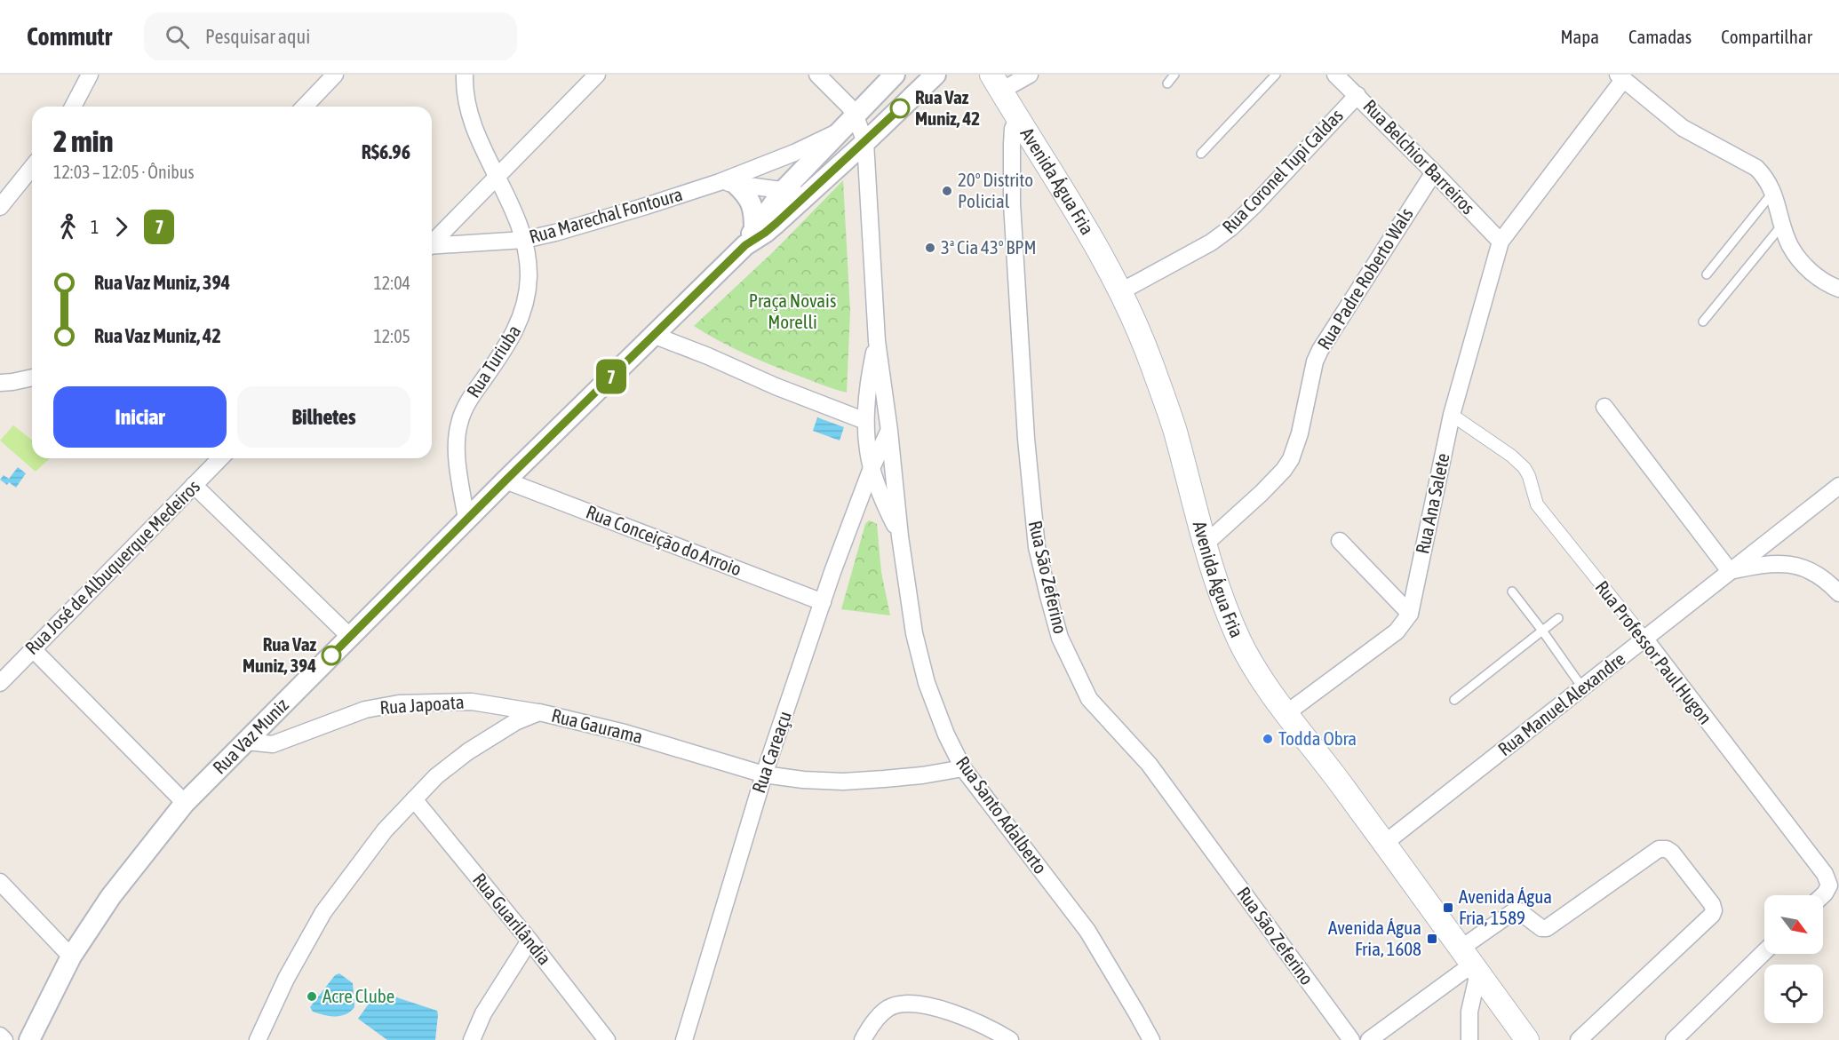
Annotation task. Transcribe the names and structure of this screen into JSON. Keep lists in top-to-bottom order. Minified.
{"streets":{"main road":["Avenida Água Fria"],"street":["Rua Belchior Barreiros","Rua Coronel Tupi Caldas","Rua Marechal Fontoura","Rua Padre Roberto Wals","Rua Turiuba","Rua Ana Salete","Rua Conceição do Arroio","Rua José de Albuquerque Medeiros","Rua São Zeferino","Rua Professor Paul Hugon","Rua Manuel Alexandre","Rua Japoata","Rua Gaurama","Rua Vaz Muniz","Rua Careaçu","Rua Santo Adalberto","Rua Guarilândia"]},"crossings":[["Rua Belchior Barreiros","Rua Coronel Tupi Caldas"],["Rua Belchior Barreiros","Rua Padre Roberto Wals"],["Rua Belchior Barreiros","Rua Ana Salete"],["Rua Coronel Tupi Caldas","Avenida Água Fria"],["Avenida Água Fria","Rua Padre Roberto Wals"],["Avenida Água Fria","Rua Ana Salete"],["Avenida Água Fria","Rua São Zeferino"],["Avenida Água Fria","Rua Manuel Alexandre"],["Rua Marechal Fontoura","Rua Turiuba"],["Rua Marechal Fontoura","Rua Vaz Muniz"],["Rua Turiuba","Rua Vaz Muniz"],["Rua Ana Salete","Rua Professor Paul Hugon"],["Rua Conceição do Arroio","Rua Vaz Muniz"],["Rua Conceição do Arroio","Rua Careaçu"],["Rua Professor Paul Hugon","Rua Manuel Alexandre"],["Rua Japoata","Rua Gaurama"],["Rua Japoata","Rua Vaz Muniz"],["Rua Gaurama","Rua Careaçu"],["Rua Gaurama","Rua Santo Adalberto"],["Rua Gaurama","Rua Guarilândia"],["Rua Careaçu","Rua Santo Adalberto"]],"parks":["Praça Novais Morelli"],"places":{"other":["Rua Vaz Muniz, 42","20º Distrito Policial","3ª Cia 43º BPM","Rua Vaz Muniz, 394","Todda Obra","Acre Clube"],"transit":["Avenida Água Fria, 1589","Avenida Água Fria, 1608"]},"lines":["bus line 7"],"north":"bottom right","page":{"header":"Commutr","search":"Pesquisar aqui","nav":["Mapa","Camadas","Compartilhar"],"on_map":"7","heading":["2 min","12:03 – 12:05 · Ônibus","R$6.96"],"legs":["1","7"],"list":[{"name":"Rua Vaz Muniz, 394","value":"12:04"},{"name":"Rua Vaz Muniz, 42","value":"12:05"}],"buttons":["Iniciar","Bilhetes"]}}
